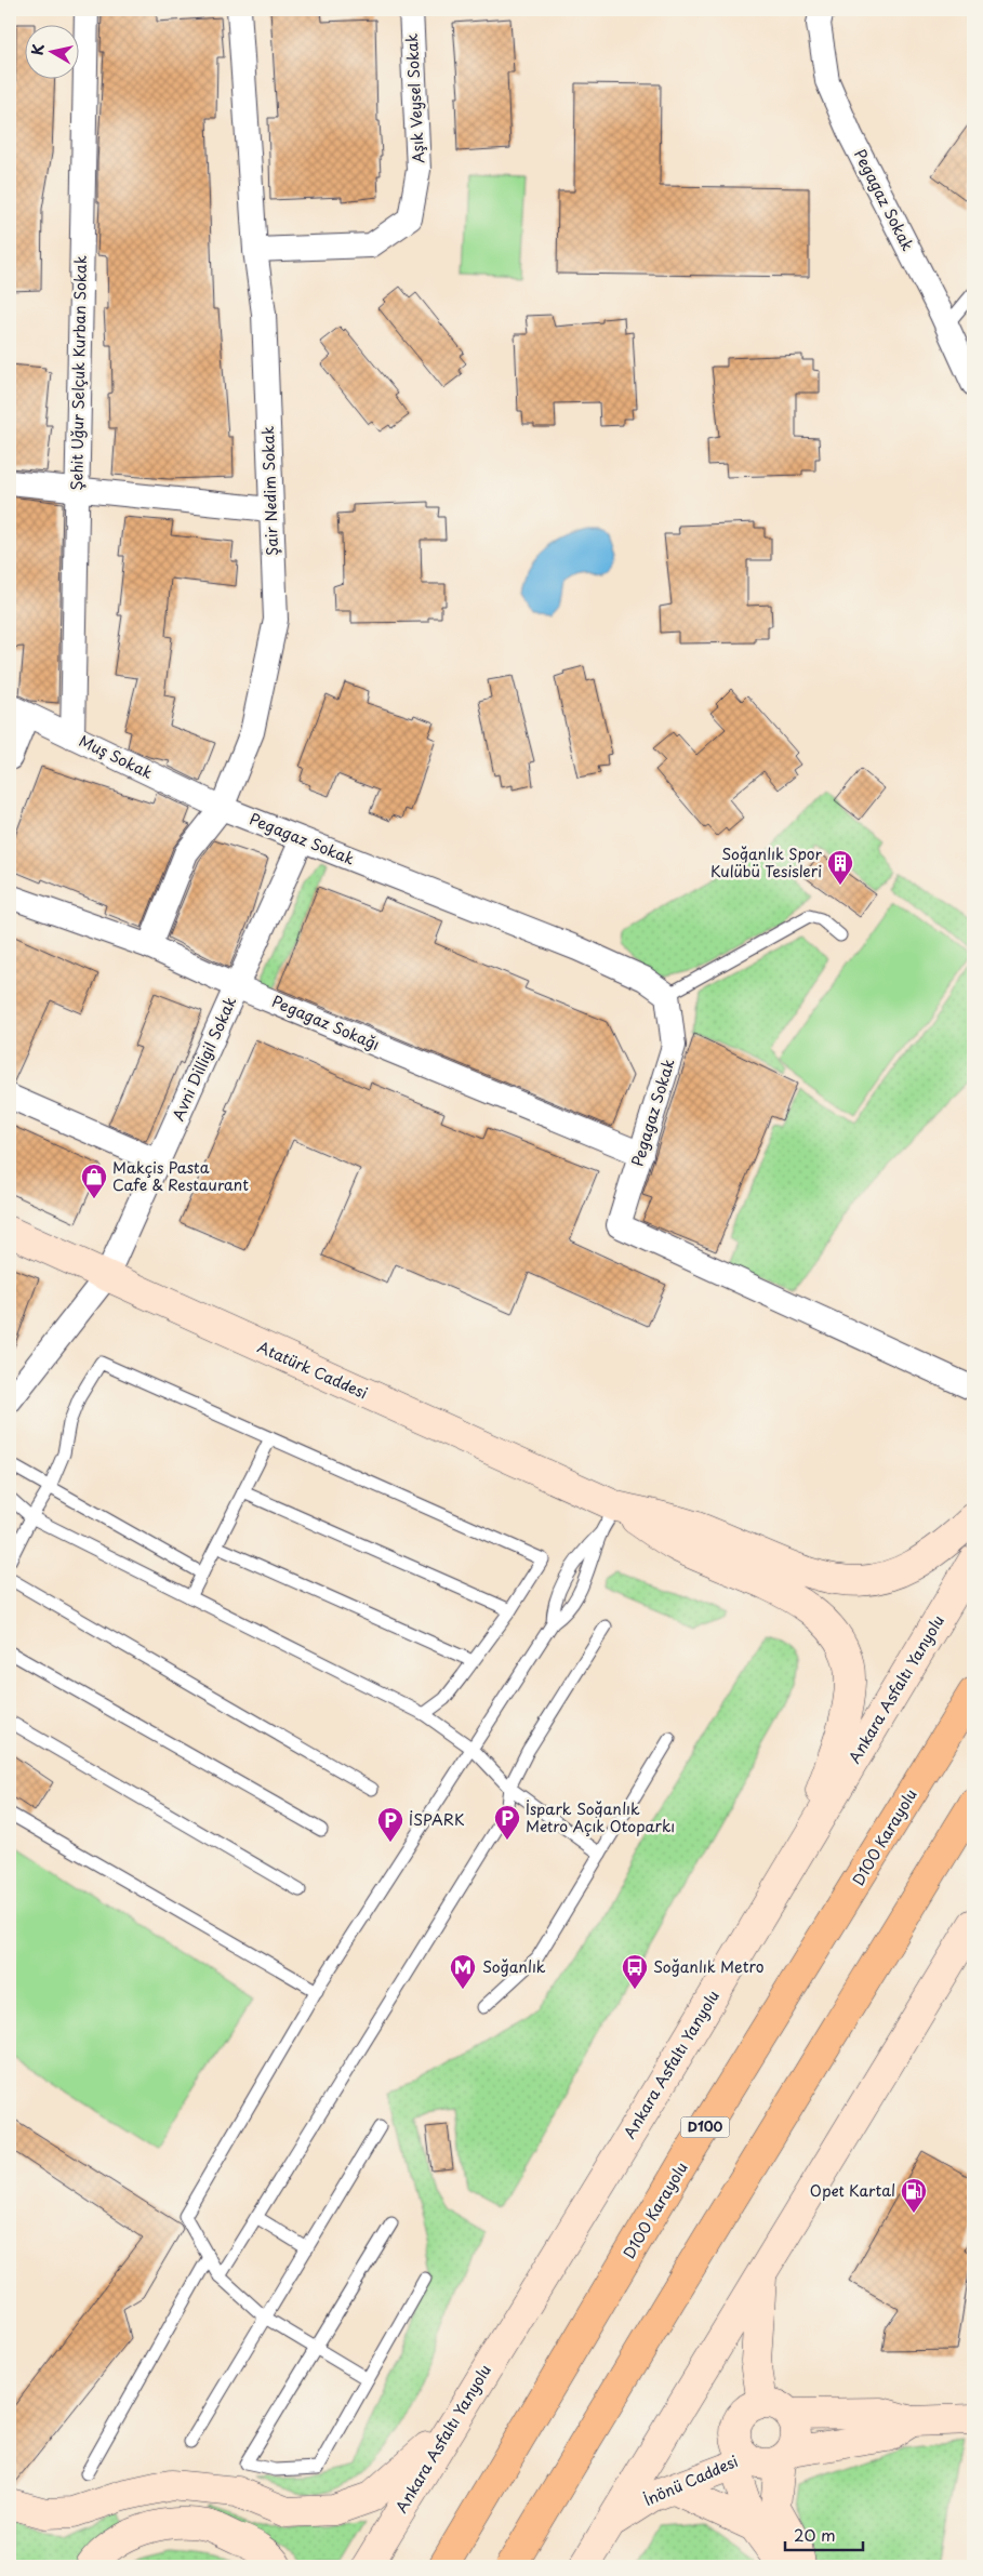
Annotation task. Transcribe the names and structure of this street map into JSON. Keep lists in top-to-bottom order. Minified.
{"streets":{"highway":["D100 Karayolu","D100"],"main road":["Atatürk Caddesi","Ankara Asfaltı Yanyolu","İnönü Caddesi"],"street":["Aşık Veysel Sokak","Pegagaz Sokak","Şehit Uğur Selçuk Kurban Sokak","Şair Nedim Sokak","Muş Sokak","Pegagaz Sokağı","Avni Dilligil Sokak"]},"crossings":[["Aşık Veysel Sokak","Şair Nedim Sokak"],["Pegagaz Sokak","Şair Nedim Sokak"],["Pegagaz Sokak","Muş Sokak"],["Pegagaz Sokak","Pegagaz Sokağı"],["Pegagaz Sokak","Avni Dilligil Sokak"],["Şehit Uğur Selçuk Kurban Sokak","Muş Sokak"],["Şair Nedim Sokak","Muş Sokak"],["Şair Nedim Sokak","Pegagaz Sokağı"],["Pegagaz Sokağı","Avni Dilligil Sokak"],["Avni Dilligil Sokak","Atatürk Caddesi"]],"places":{"building":["Soğanlık Spor Kulübü Tesisleri"],"shop":["Makçis Pasta Cafe & Restaurant"],"parking":["İspark Soğanlık Metro Açık Otoparkı","İSPARK"],"metro station":["Soğanlık"],"bus stop":["Soğanlık Metro"],"fuel station":["Opet Kartal"]},"scale_bar":"20 m","north":"left"}
